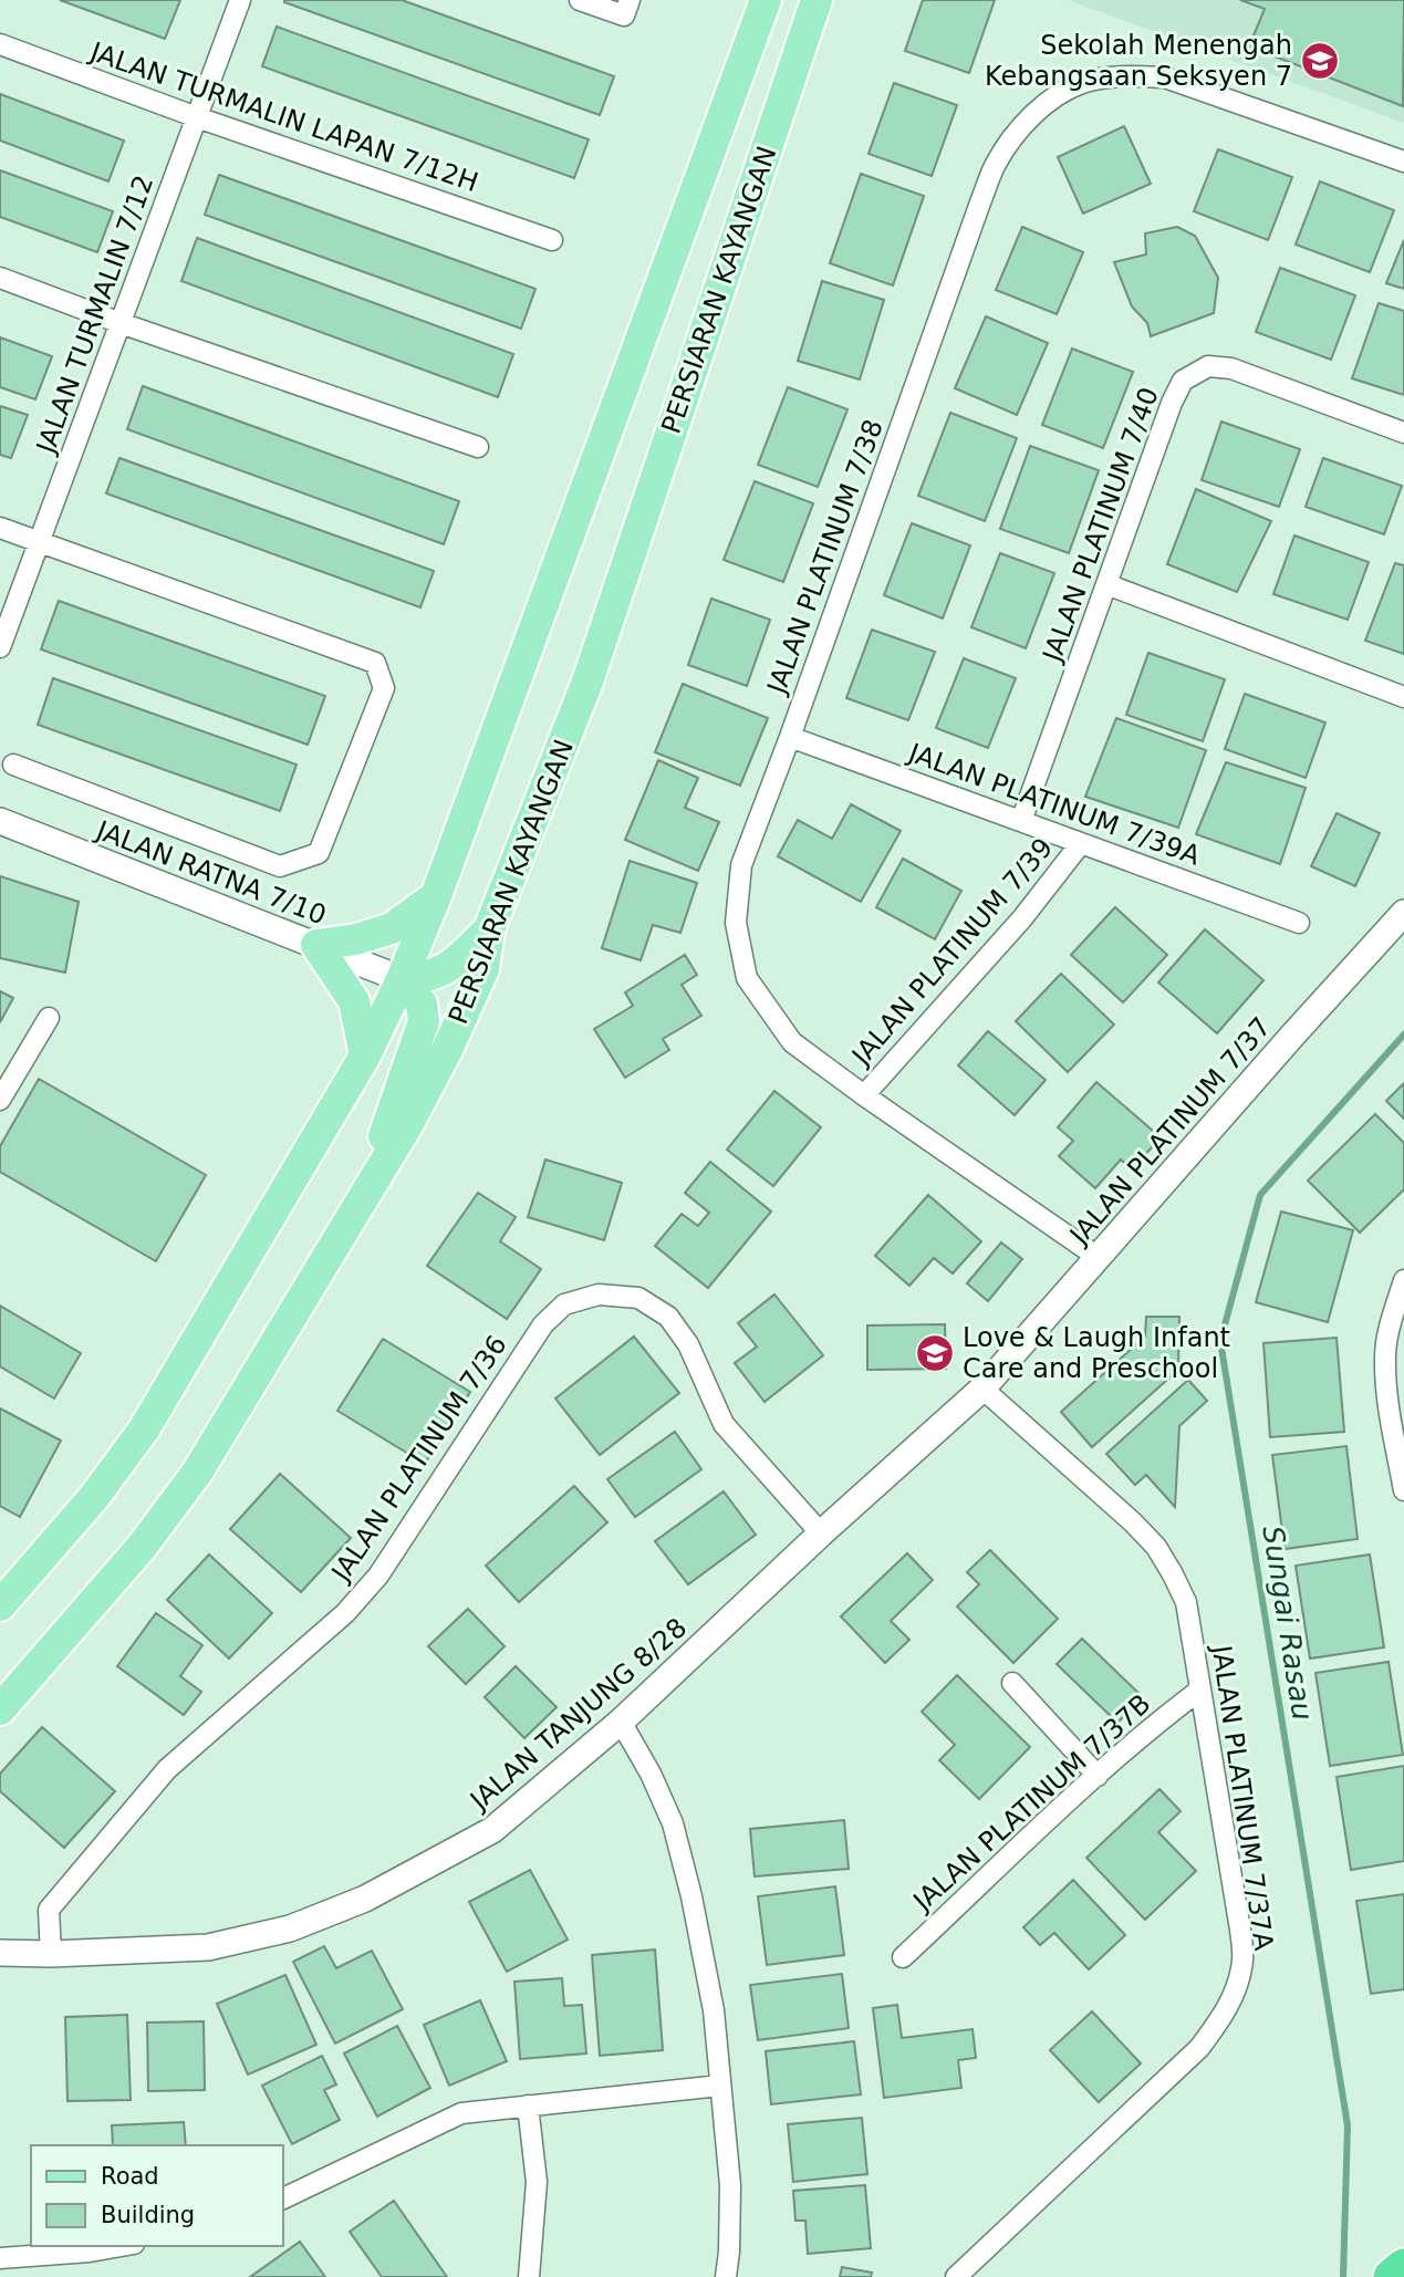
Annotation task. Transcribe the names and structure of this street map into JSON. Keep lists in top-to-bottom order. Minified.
{"streets":{"main road":["PERSIARAN KAYANGAN"],"street":["JALAN TURMALIN LAPAN 7/12H","JALAN TURMALIN 7/12","JALAN PLATINUM 7/40","JALAN PLATINUM 7/38","JALAN PLATINUM 7/39A","JALAN RATNA 7/10","JALAN PLATINUM 7/39","JALAN PLATINUM 7/37","JALAN PLATINUM 7/36","JALAN TANJUNG 8/28","JALAN PLATINUM 7/37A","JALAN PLATINUM 7/37B"]},"crossings":[["JALAN TURMALIN LAPAN 7/12H","JALAN TURMALIN 7/12"],["PERSIARAN KAYANGAN","JALAN RATNA 7/10"],["JALAN PLATINUM 7/40","JALAN PLATINUM 7/39A"],["JALAN PLATINUM 7/38","JALAN PLATINUM 7/39A"],["JALAN PLATINUM 7/38","JALAN PLATINUM 7/39"],["JALAN PLATINUM 7/38","JALAN PLATINUM 7/37"],["JALAN PLATINUM 7/39A","JALAN PLATINUM 7/39"],["JALAN PLATINUM 7/37","JALAN TANJUNG 8/28"],["JALAN PLATINUM 7/37","JALAN PLATINUM 7/37A"],["JALAN PLATINUM 7/36","JALAN TANJUNG 8/28"],["JALAN TANJUNG 8/28","JALAN PLATINUM 7/37A"],["JALAN PLATINUM 7/37A","JALAN PLATINUM 7/37B"]],"water":["Sungai Rasau"],"places":{"school or university":["Sekolah Menengah Kebangsaan Seksyen 7","Love & Laugh Infant Care and Preschool"]},"legend":["Road","Building"]}
